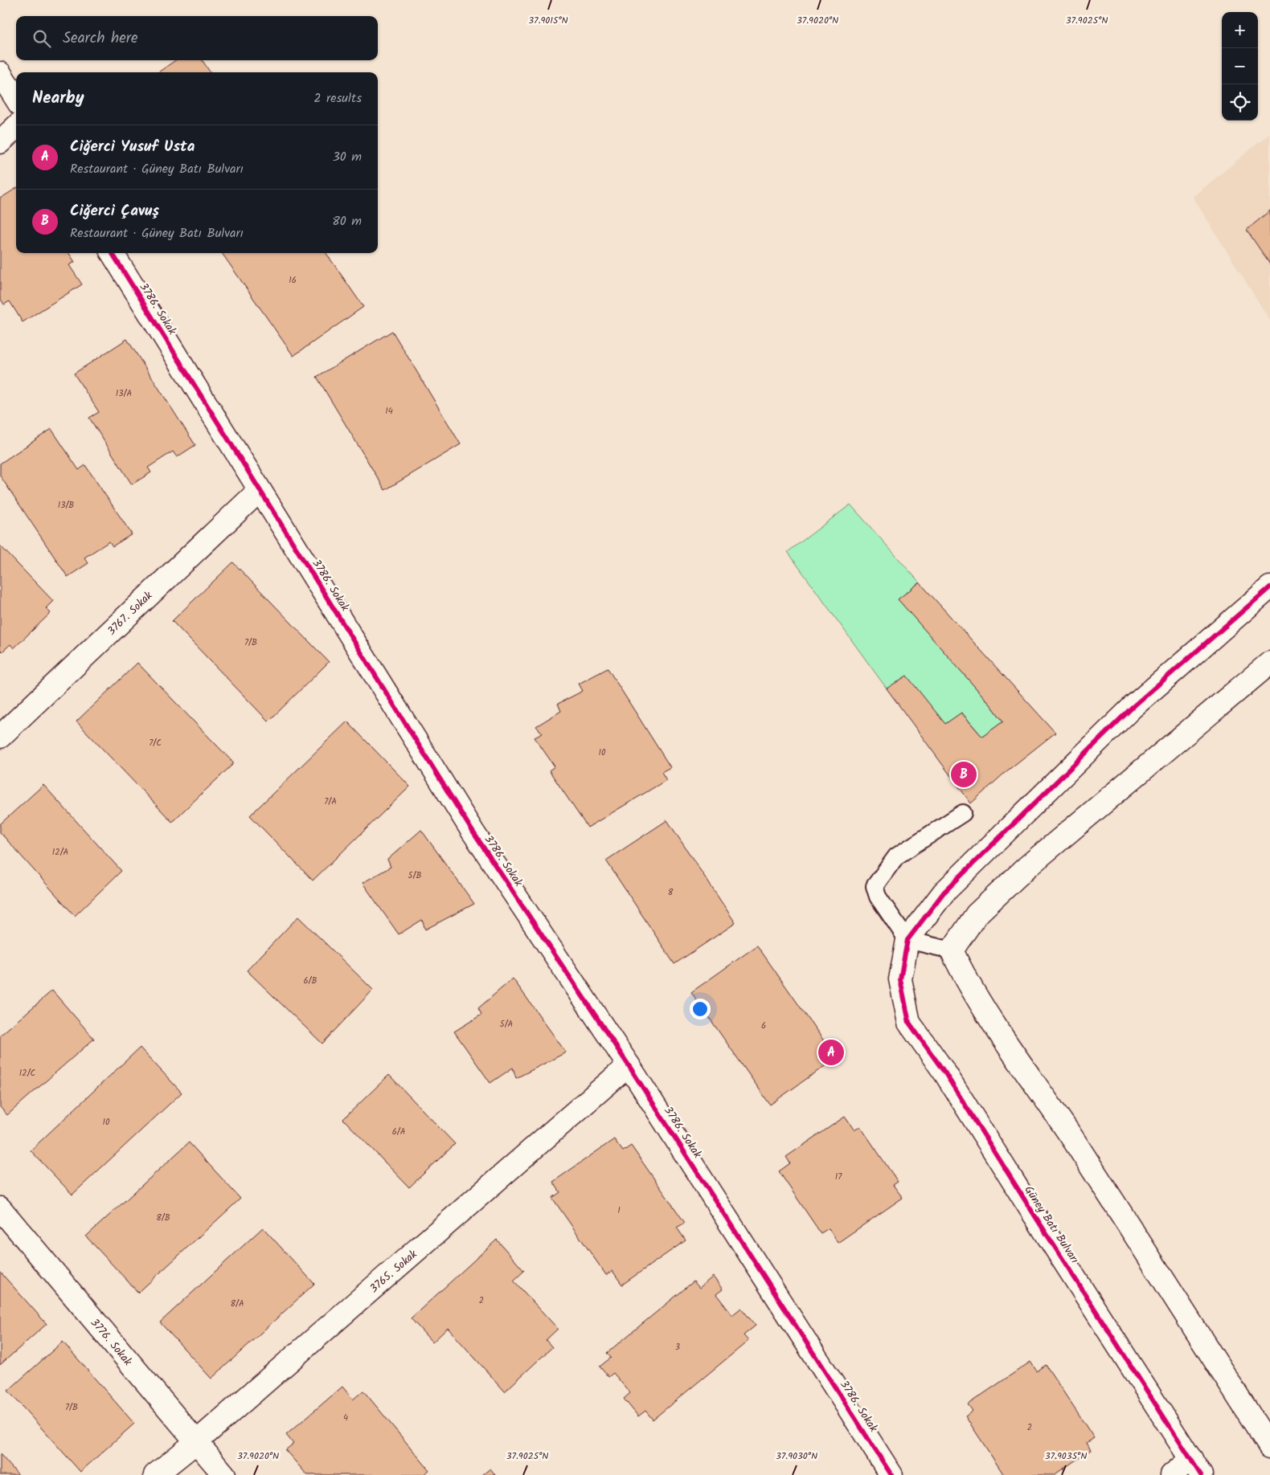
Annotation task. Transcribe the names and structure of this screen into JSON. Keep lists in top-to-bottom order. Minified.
{"streets":{"street":["3786. Sokak","3767. Sokak","Güney Batı Bulvarı","3765. Sokak","3776. Sokak"]},"crossings":[["3786. Sokak","3767. Sokak"],["3786. Sokak","3765. Sokak"],["3765. Sokak","3776. Sokak"]],"house_numbers":["16","13/A","14","13/B","7/B","7/C","10","7/A","12/A","5/B","8","6/B","5/A","6","12/C","10","6/A","17","1","8/B","2","8/A","3","7/B","4","2"],"page":{"map_buttons":["+","−"],"search":"Search here","heading":["Nearby","2 results"],"list":[{"mark":"A","name":"Ciğerci Yusuf Usta","note":"Restaurant · Güney Batı Bulvarı","value":"30 m"},{"mark":"B","name":"Ciğerci Çavuş","note":"Restaurant · Güney Batı Bulvarı","value":"80 m"}],"pins":["B","A"]},"coordinates":["37.9015°N","37.9020°N","37.9025°N","37.9030°N","37.9035°N"]}
